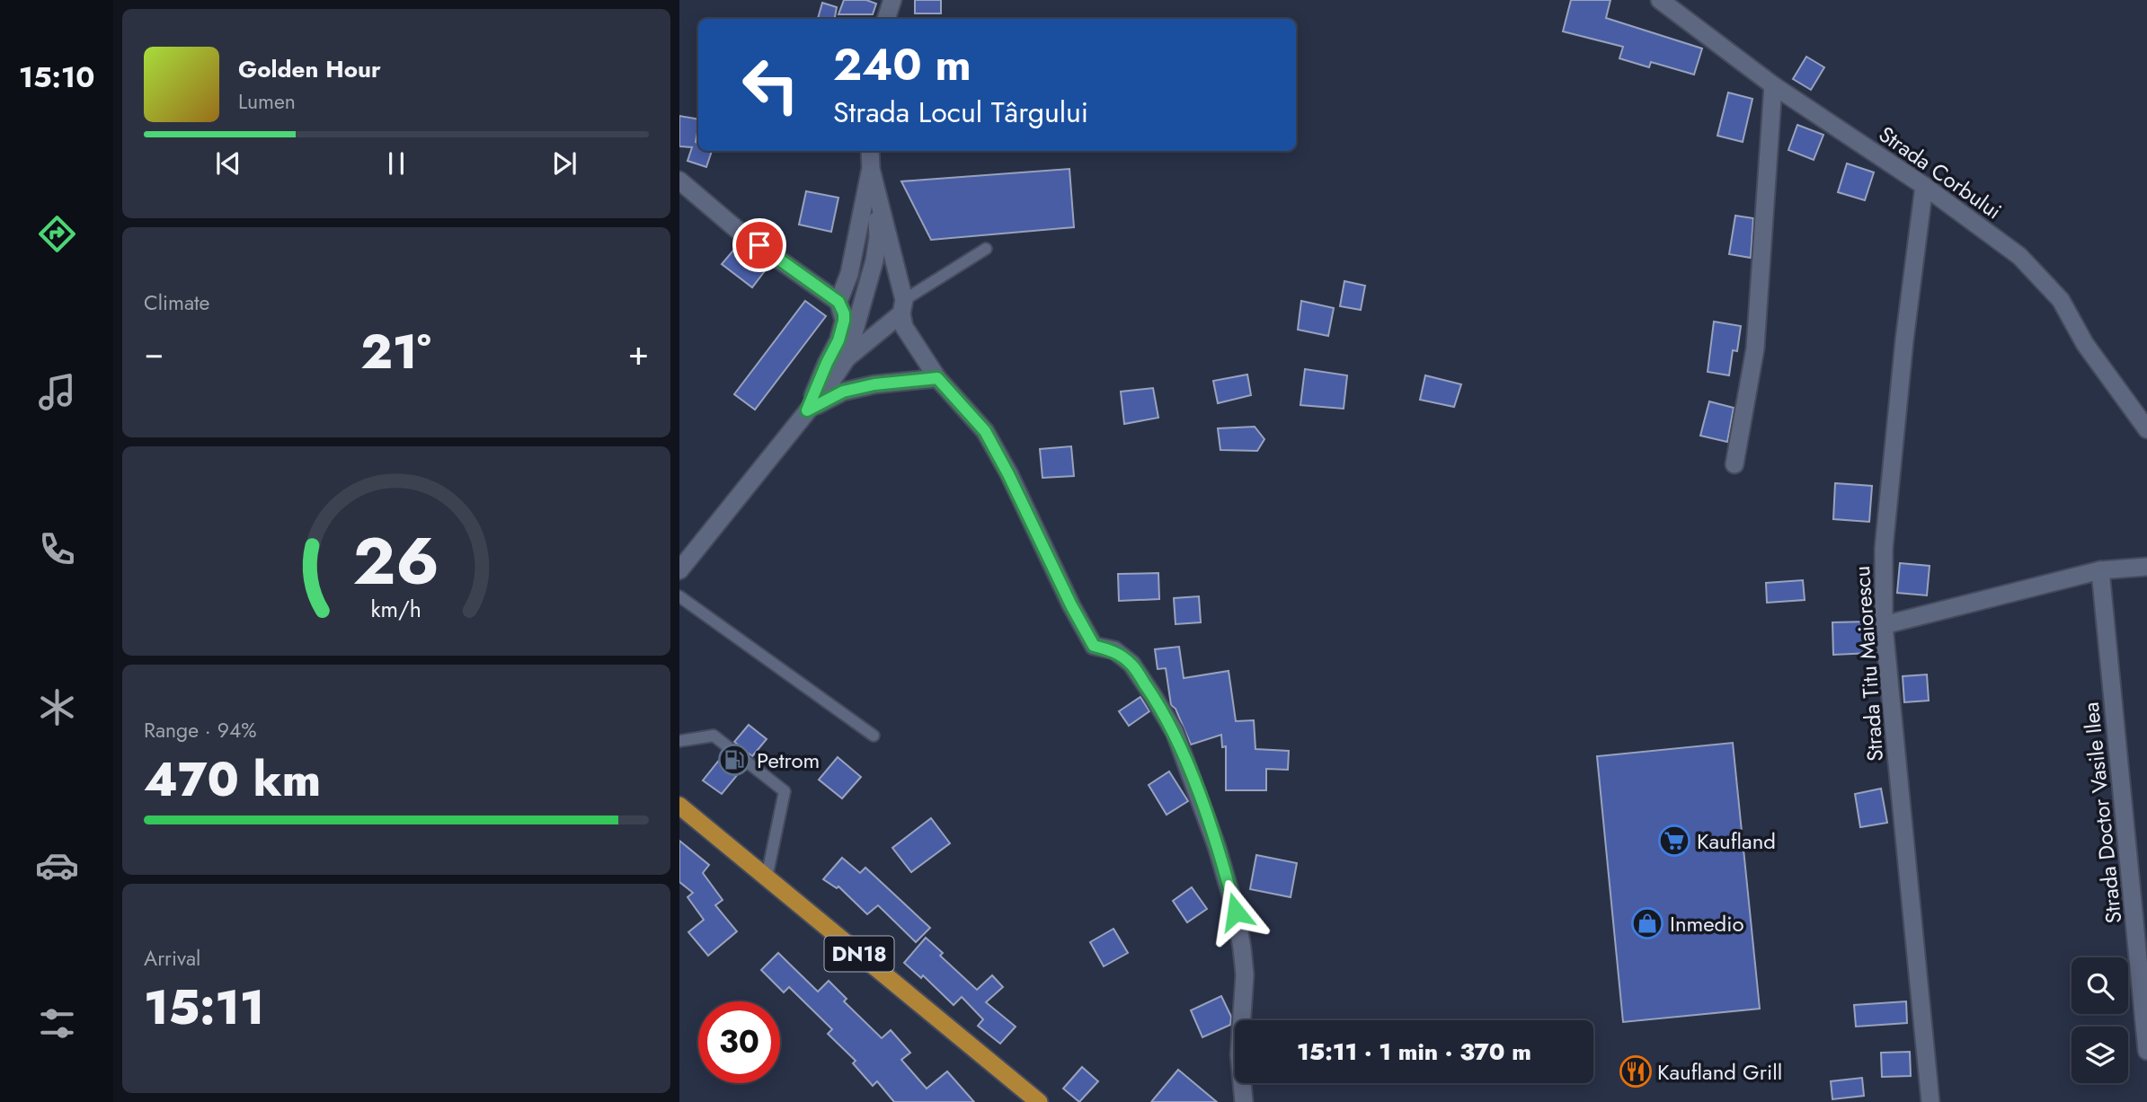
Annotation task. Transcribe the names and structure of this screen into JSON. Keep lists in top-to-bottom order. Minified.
{"streets":{"main road":["DN18"],"street":["Strada Corbului","Strada Titu Maiorescu","Strada Doctor Vasile Ilea"]},"crossings":[["Strada Corbului","Strada Titu Maiorescu"]],"places":{"fuel station":["Petrom"],"supermarket":["Kaufland"],"shop":["Inmedio"],"restaurant":["Kaufland Grill"]},"page":{"tabs":"15:10","turn":["240 m","Strada Locul Târgului"],"song":["Golden Hour","Lumen"],"tile":["Climate",["Range · 94%","470 km"],["Arrival","15:11"]],"heat":["−","21°","+"],"limit":"30","trip":"15:11 · 1 min · 370 m","gauge":["26","km/h"]}}
